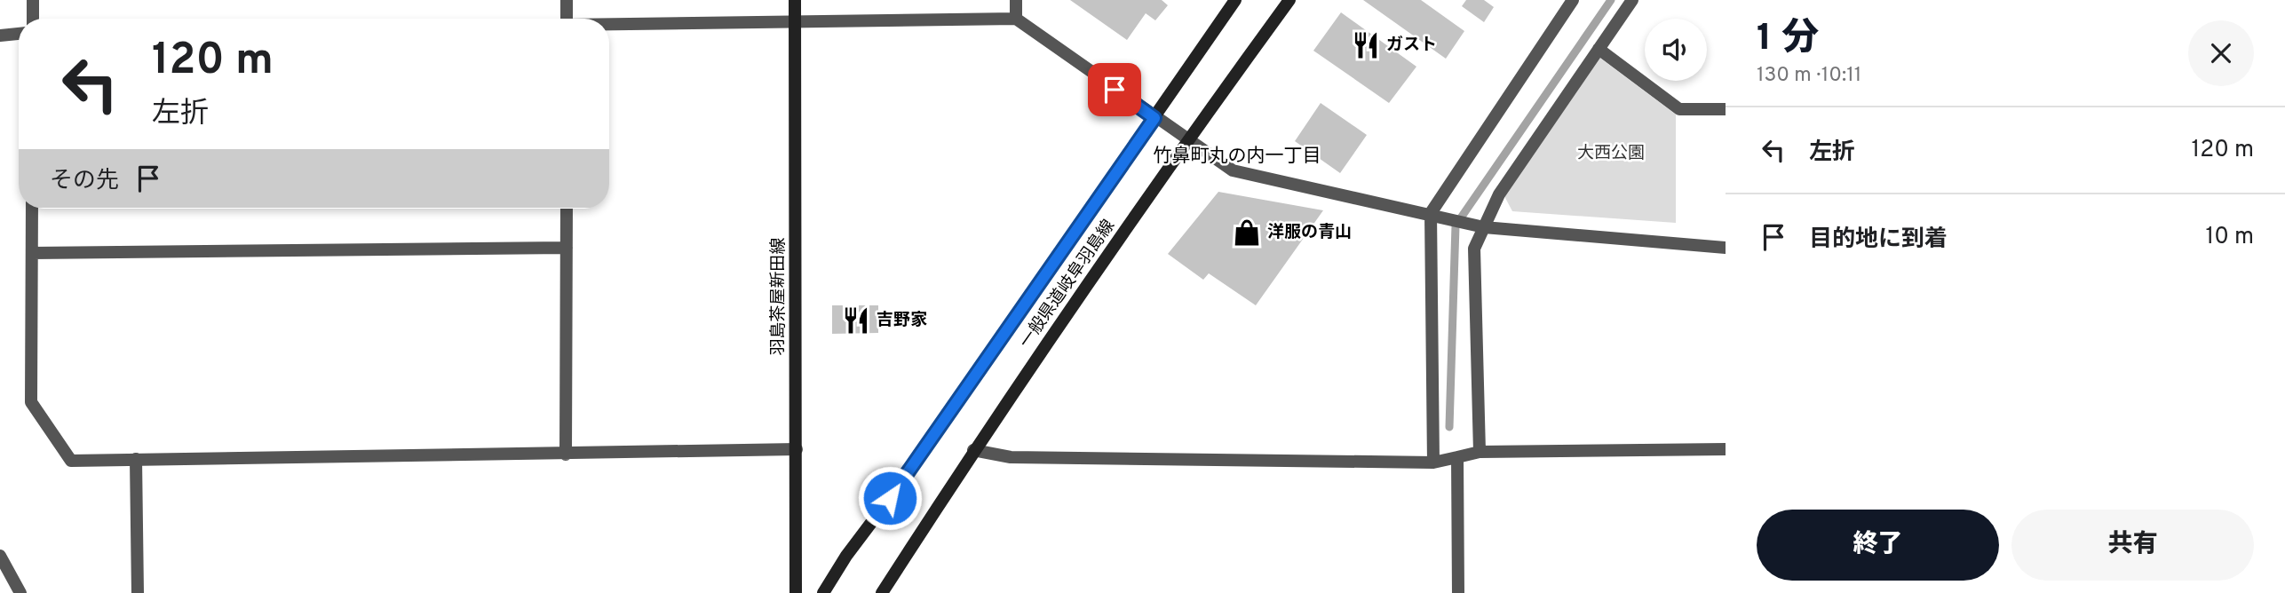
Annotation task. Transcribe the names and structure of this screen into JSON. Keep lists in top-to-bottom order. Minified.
{"streets":{"main road":["一般県道岐阜羽島線","羽島茶屋新田線"]},"districts":["竹鼻町丸の内一丁目"],"parks":["大西公園"],"places":{"restaurant":["ガスト","吉野家"],"shop":["洋服の青山"]},"page":{"heading":["1 分","130 m · 10:11"],"turn":["120 m","左折"],"list":[{"name":"左折","value":"120 m"},{"name":"目的地に到着","value":"10 m"}],"then":"その先","buttons":["終了","共有"]}}
